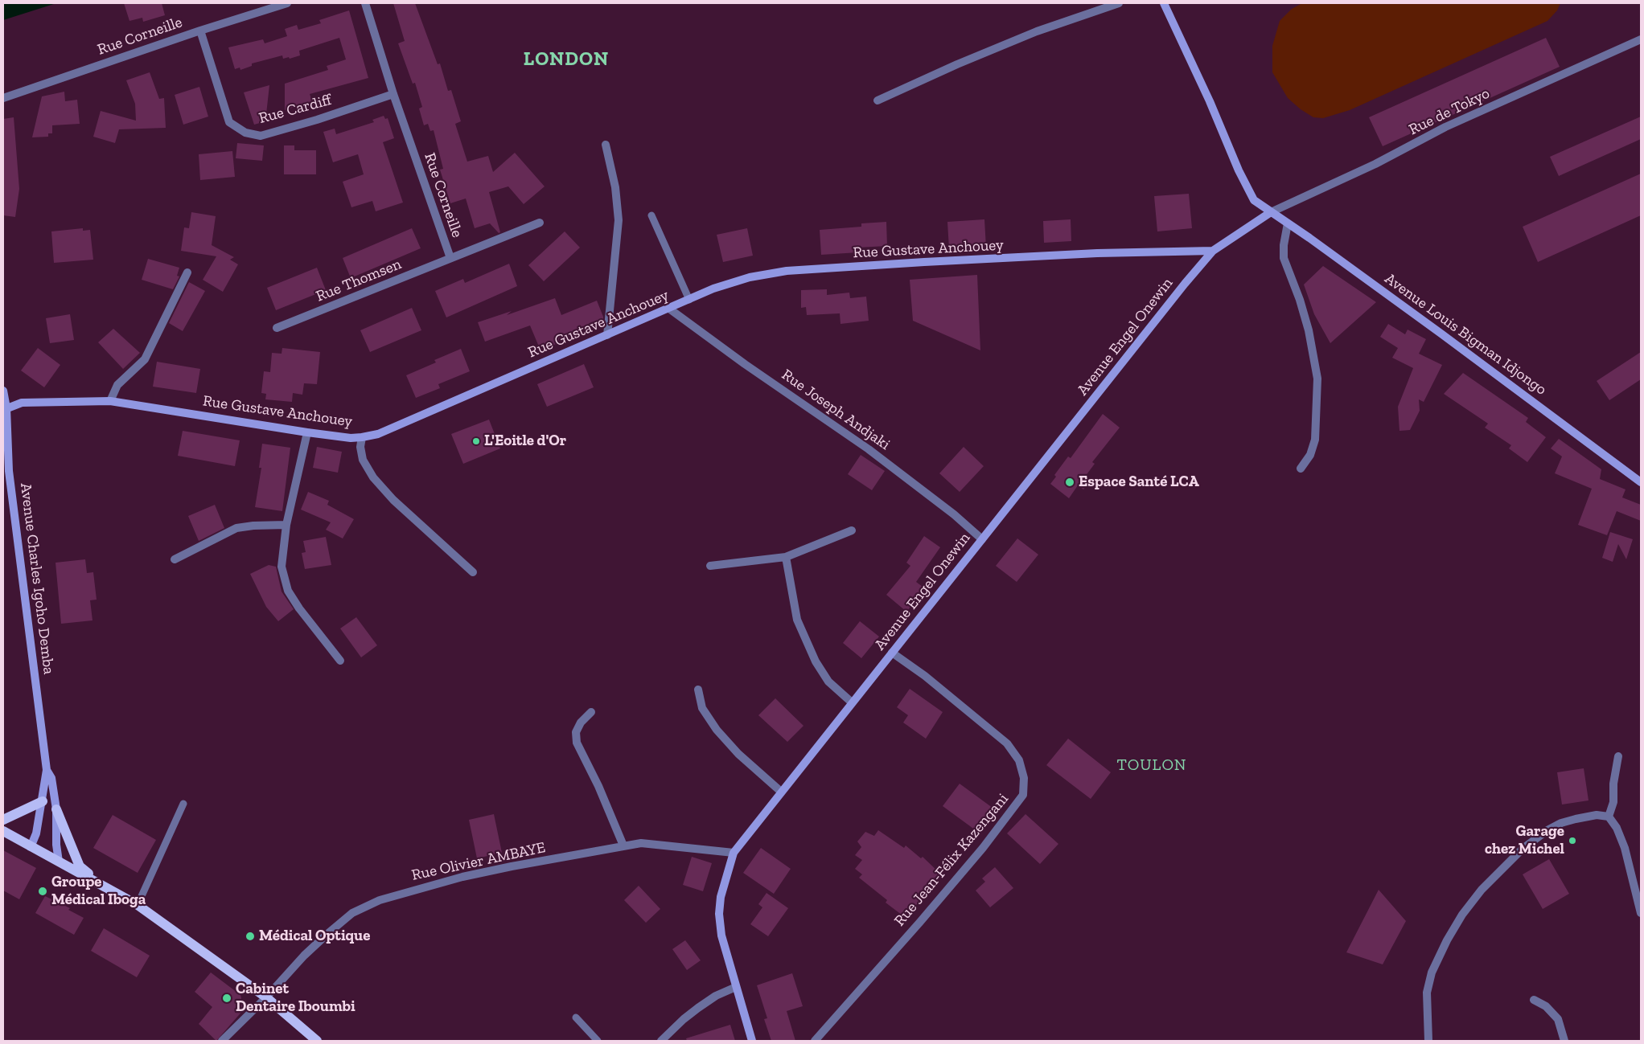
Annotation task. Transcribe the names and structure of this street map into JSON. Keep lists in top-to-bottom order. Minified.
{"streets":{"street":["Rue Corneille","Rue Cardiff","Rue de Tokyo","Rue Gustave Anchouey","Rue Thomsen","Avenue Louis Bigman Idjongo","Avenue Engel Onewin","Rue Joseph Andjaki","Avenue Charles Igoho Demba","Rue Jean-Félix Kazengani","Rue Olivier AMBAYE"]},"crossings":[["Rue Corneille","Rue Cardiff"],["Rue Corneille","Rue Thomsen"],["Rue de Tokyo","Avenue Louis Bigman Idjongo"],["Rue de Tokyo","Avenue Engel Onewin"],["Rue Gustave Anchouey","Avenue Engel Onewin"],["Rue Gustave Anchouey","Rue Joseph Andjaki"],["Rue Gustave Anchouey","Avenue Charles Igoho Demba"],["Avenue Louis Bigman Idjongo","Avenue Engel Onewin"],["Avenue Engel Onewin","Rue Joseph Andjaki"],["Avenue Engel Onewin","Rue Jean-Félix Kazengani"],["Avenue Engel Onewin","Rue Olivier AMBAYE"]],"districts":["LONDON","TOULON"],"places":["L'Eoitle d'Or","Espace Santé LCA","Garage chez Michel","Groupe Médical Iboga","Médical Optique","Cabinet Dentaire Iboumbi"]}
